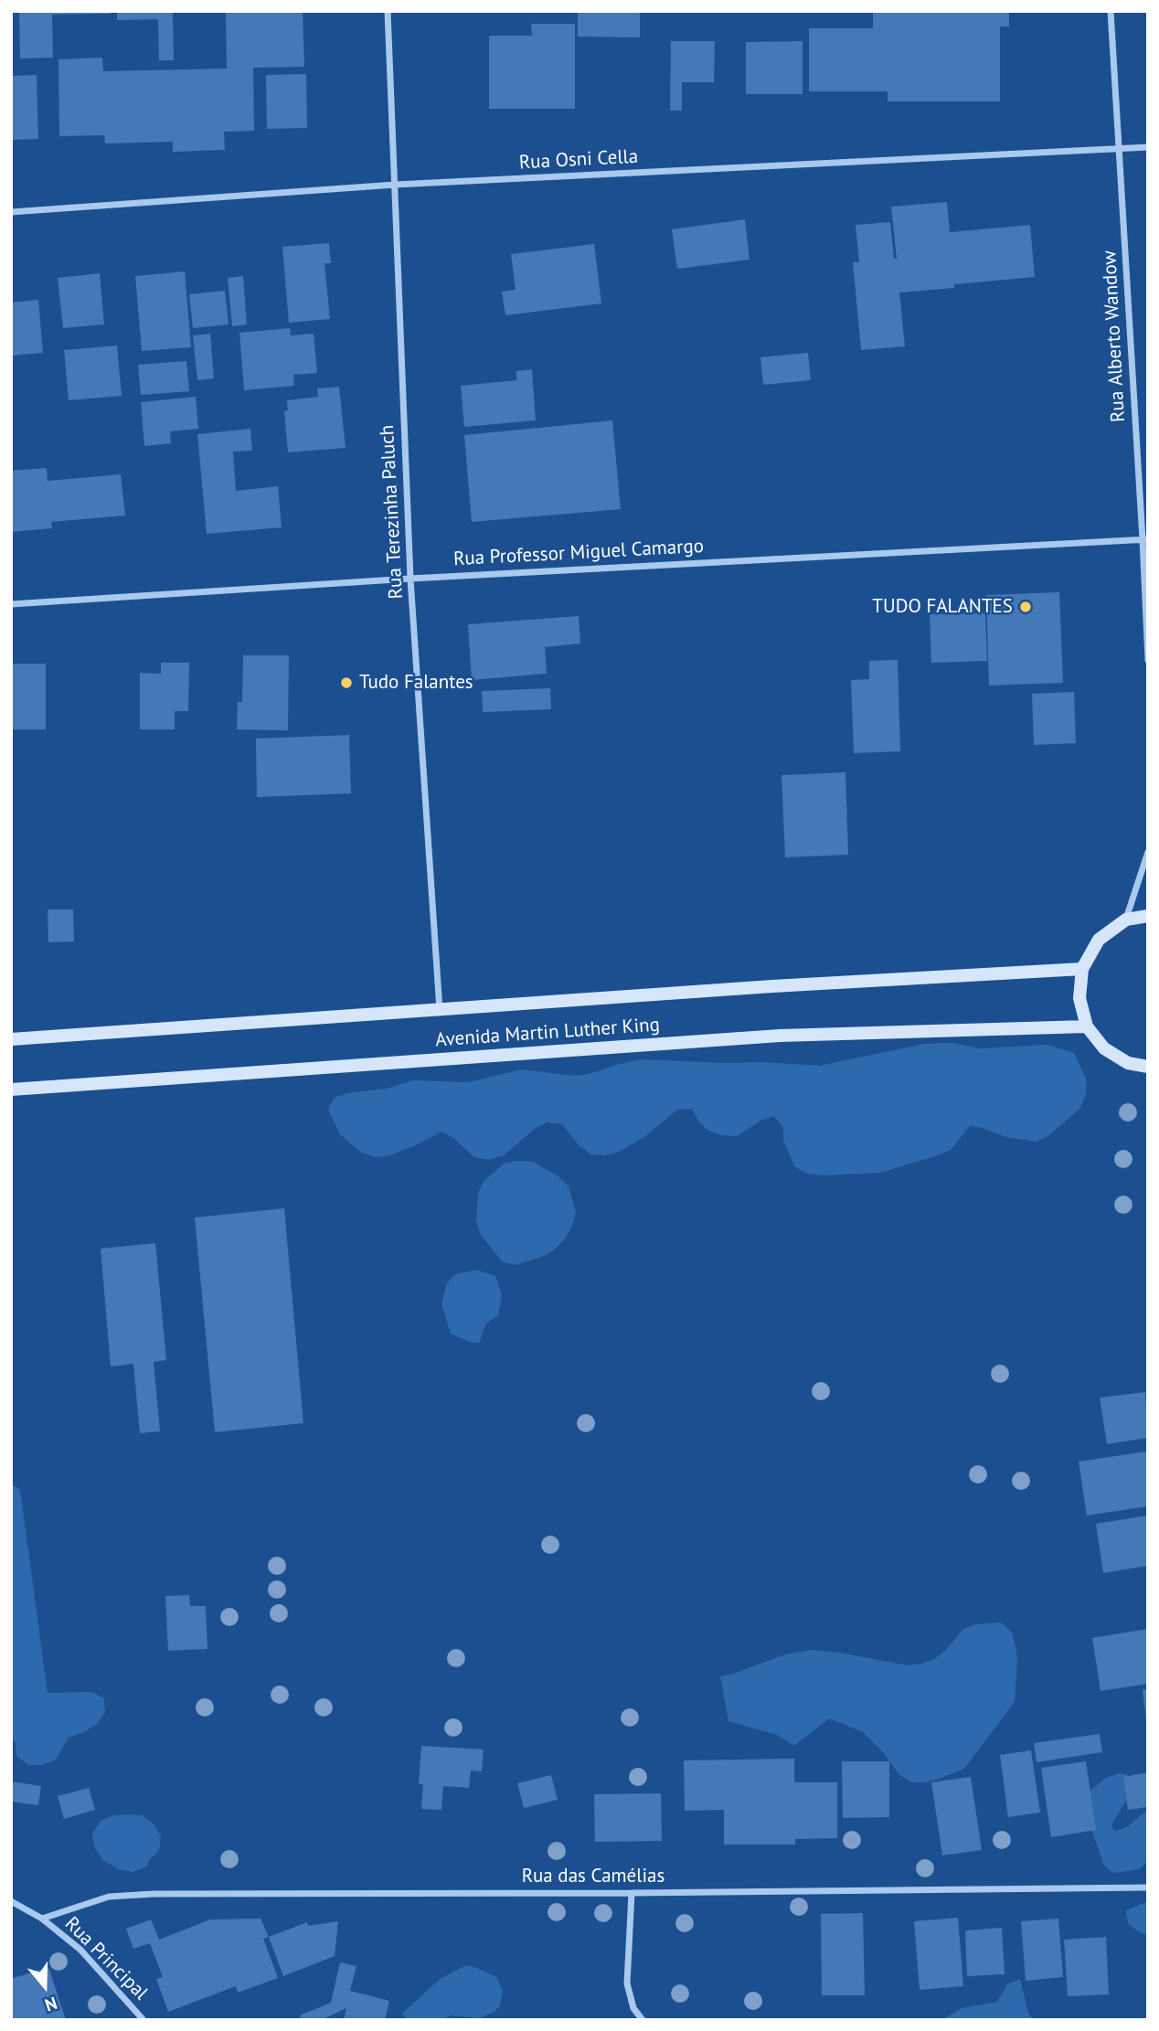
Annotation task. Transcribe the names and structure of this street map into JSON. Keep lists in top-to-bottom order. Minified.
{"streets":{"main road":["Avenida Martin Luther King"],"street":["Rua Osni Cella","Rua Alberto Wandow","Rua Terezinha Paluch","Rua Professor Miguel Camargo","Rua das Camélias","Rua Principal"]},"crossings":[["Rua Osni Cella","Rua Alberto Wandow"],["Rua Osni Cella","Rua Terezinha Paluch"],["Rua Alberto Wandow","Rua Professor Miguel Camargo"],["Rua Terezinha Paluch","Rua Professor Miguel Camargo"],["Rua Terezinha Paluch","Avenida Martin Luther King"],["Rua das Camélias","Rua Principal"]],"places":["TUDO FALANTES","Tudo Falantes"],"north":"bottom"}
